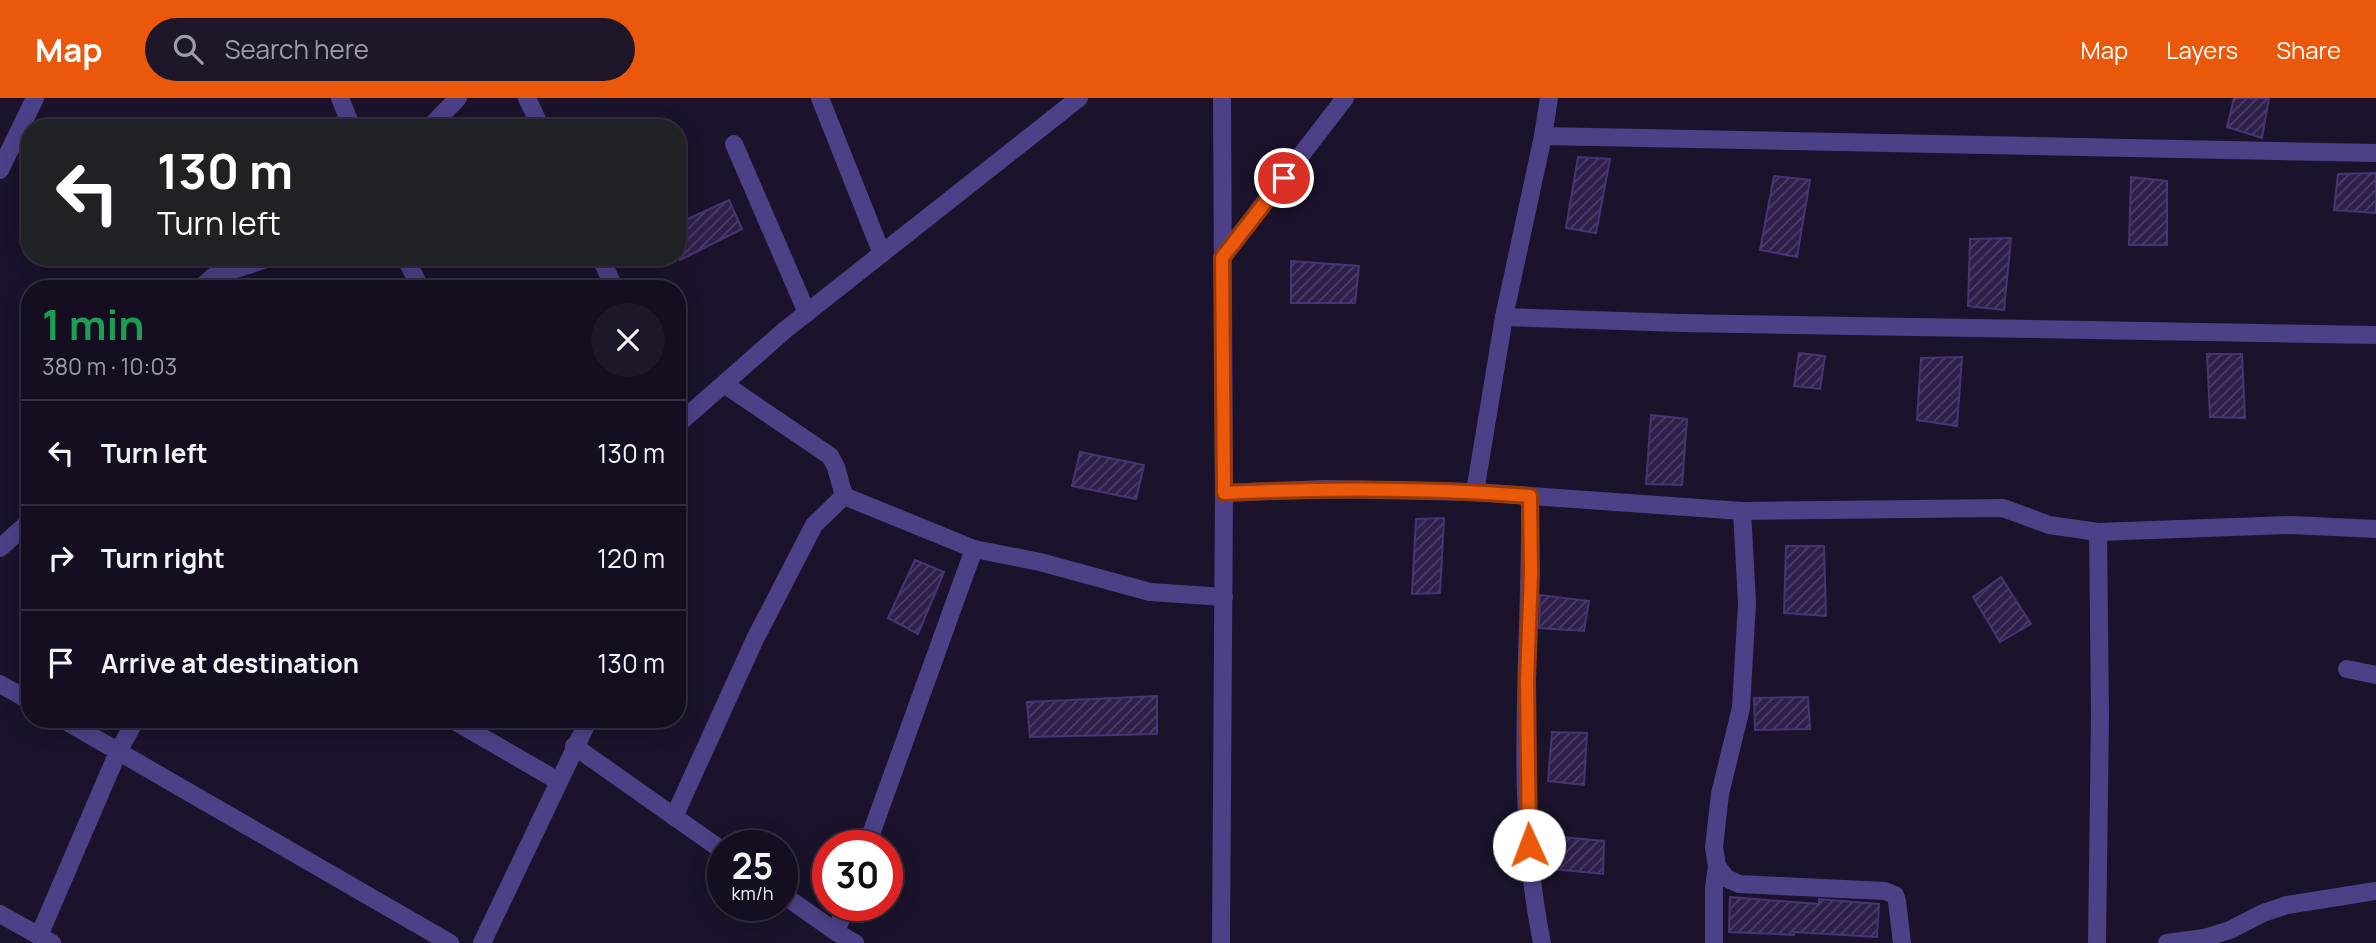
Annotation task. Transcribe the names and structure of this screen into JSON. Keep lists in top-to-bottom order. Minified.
{"page":{"header":"Map","search":"Search here","nav":["Map","Layers","Share"],"turn":["130 m","Turn left"],"heading":["1 min","380 m · 10:03"],"list":[{"name":"Turn left","value":"130 m"},{"name":"Turn right","value":"120 m"},{"name":"Arrive at destination","value":"130 m"}],"speed":"25 km/h","limit":"30"}}
